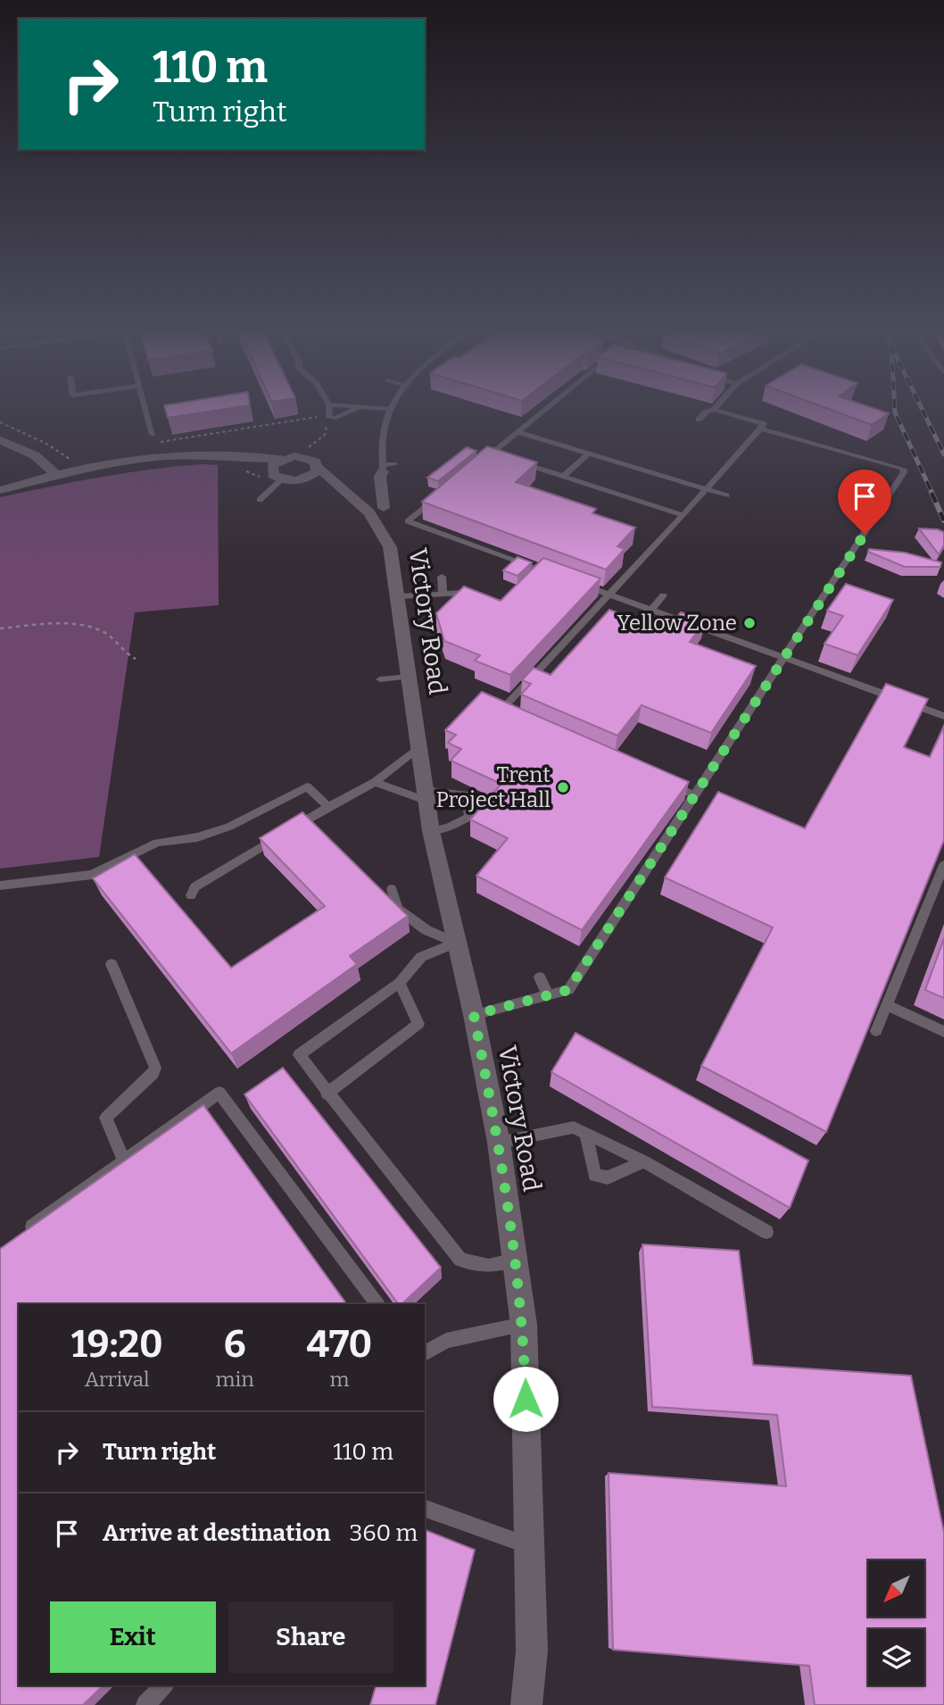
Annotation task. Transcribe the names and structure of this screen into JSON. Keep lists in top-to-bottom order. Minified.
{"streets":{"street":["Victory Road"]},"places":["Yellow Zone","Trent Project Hall"],"north":"bottom left","page":{"turn":["110 m","Turn right"],"eta":["19:20","Arrival","6","min","470","m"],"list":[{"name":"Turn right","value":"110 m"},{"name":"Arrive at destination","value":"360 m"}],"buttons":["Exit","Share"]}}
